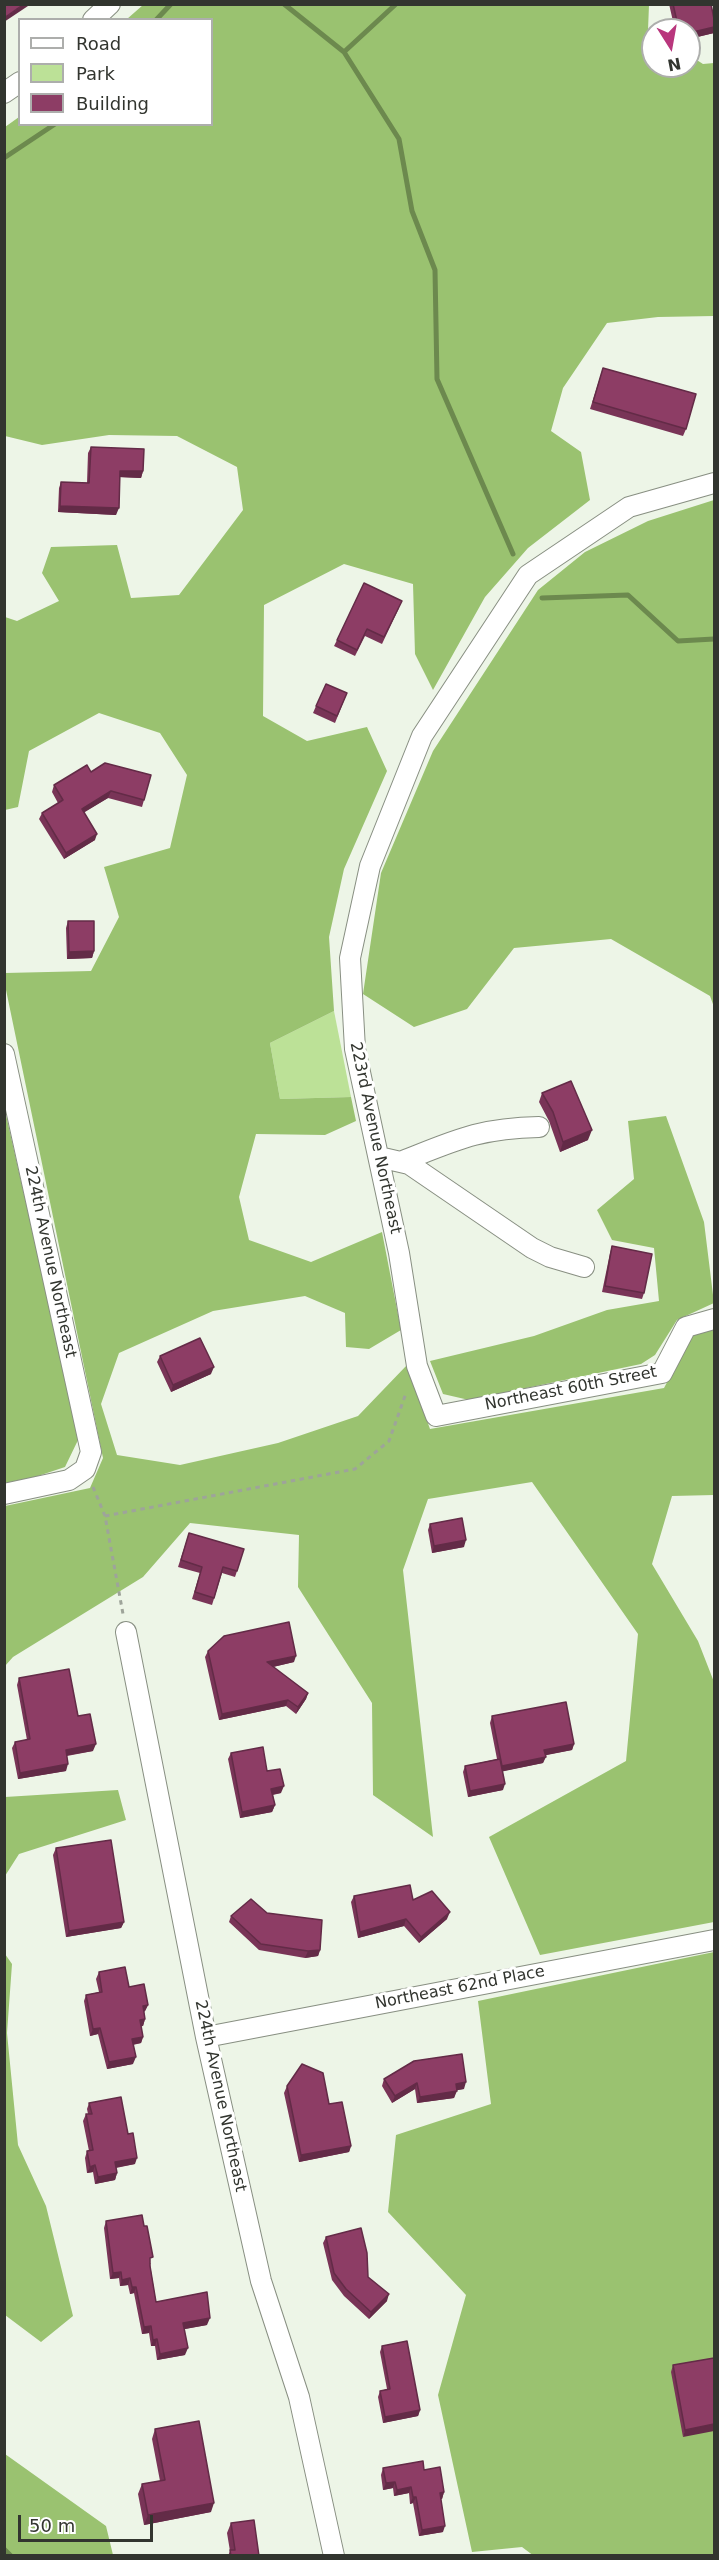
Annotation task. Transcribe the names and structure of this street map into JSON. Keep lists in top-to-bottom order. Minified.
{"streets":{"street":["223rd Avenue Northeast","224th Avenue Northeast","Northeast 60th Street","Northeast 62nd Place"]},"crossings":[["223rd Avenue Northeast","Northeast 60th Street"],["224th Avenue Northeast","Northeast 62nd Place"]],"legend":["Road","Park","Building"],"scale_bar":"50 m","north":"bottom"}
